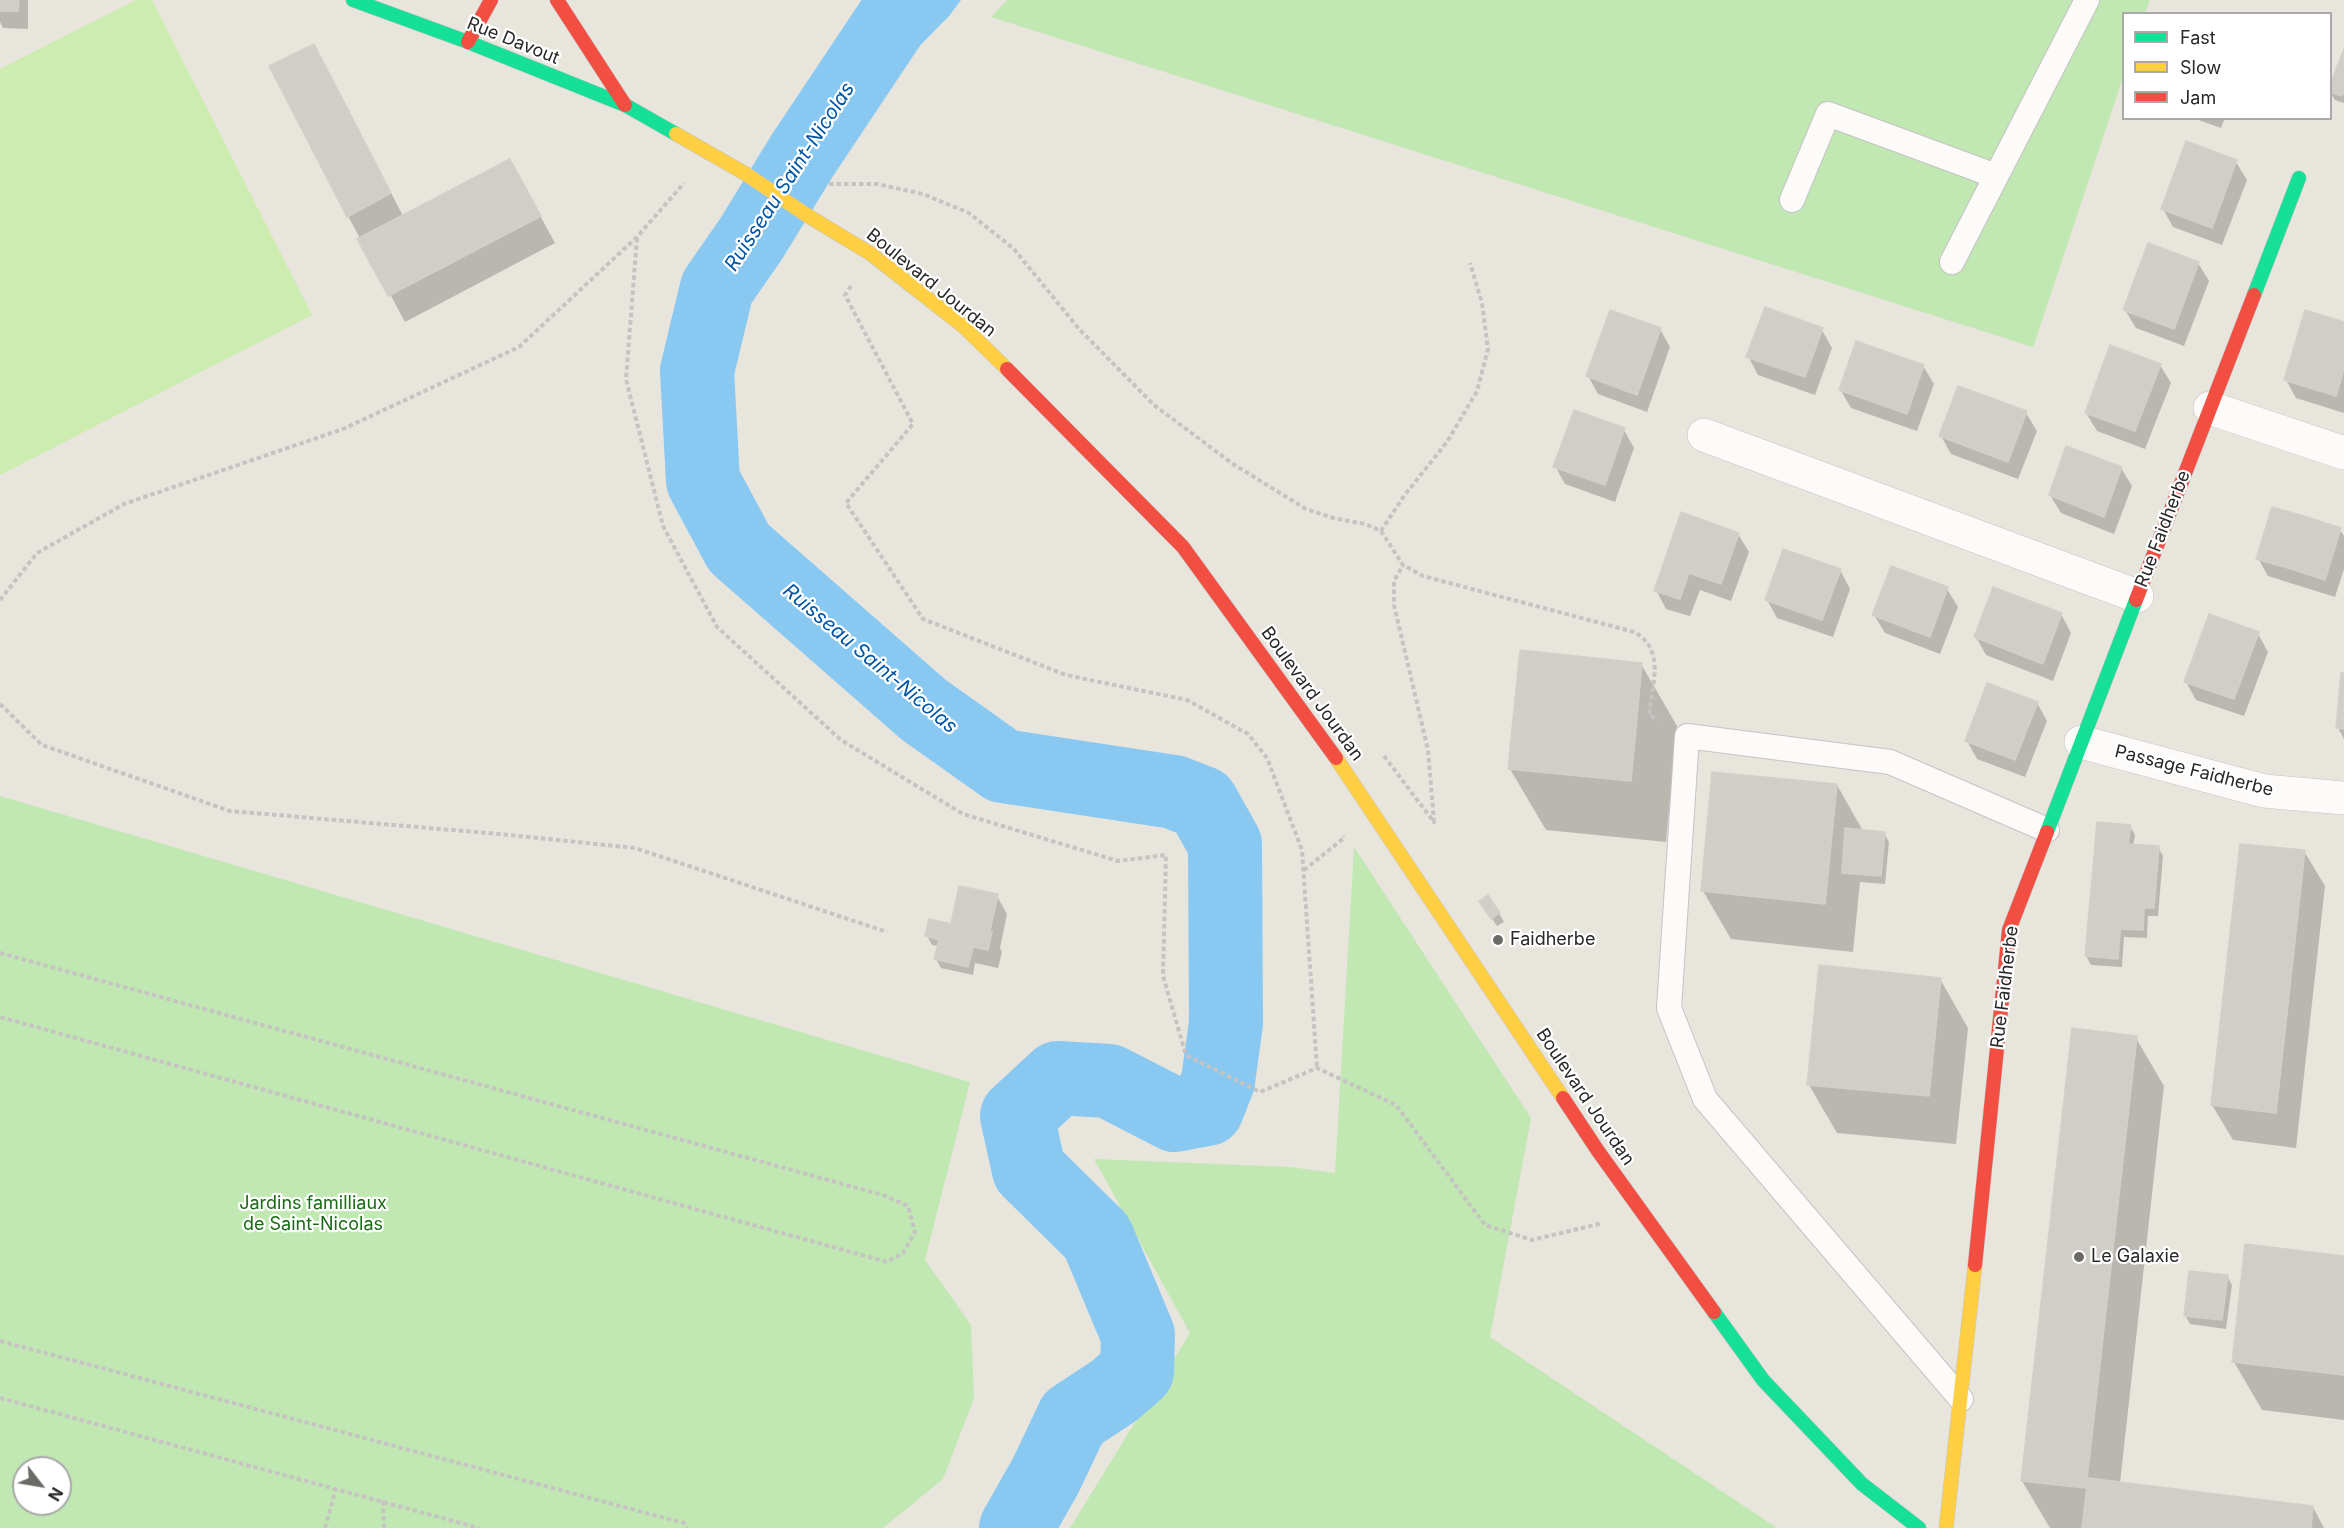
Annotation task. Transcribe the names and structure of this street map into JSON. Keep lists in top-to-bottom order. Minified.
{"streets":{"street":["Rue Davout","Boulevard Jourdan","Rue Faidherbe","Passage Faidherbe"]},"crossings":[["Rue Davout","Boulevard Jourdan"],["Rue Faidherbe","Passage Faidherbe"]],"water":["Ruisseau Saint-Nicolas"],"parks":["Jardins familliaux de Saint-Nicolas"],"places":["Faidherbe","Le Galaxie"],"legend":["Fast","Slow","Jam"],"north":"bottom right"}
